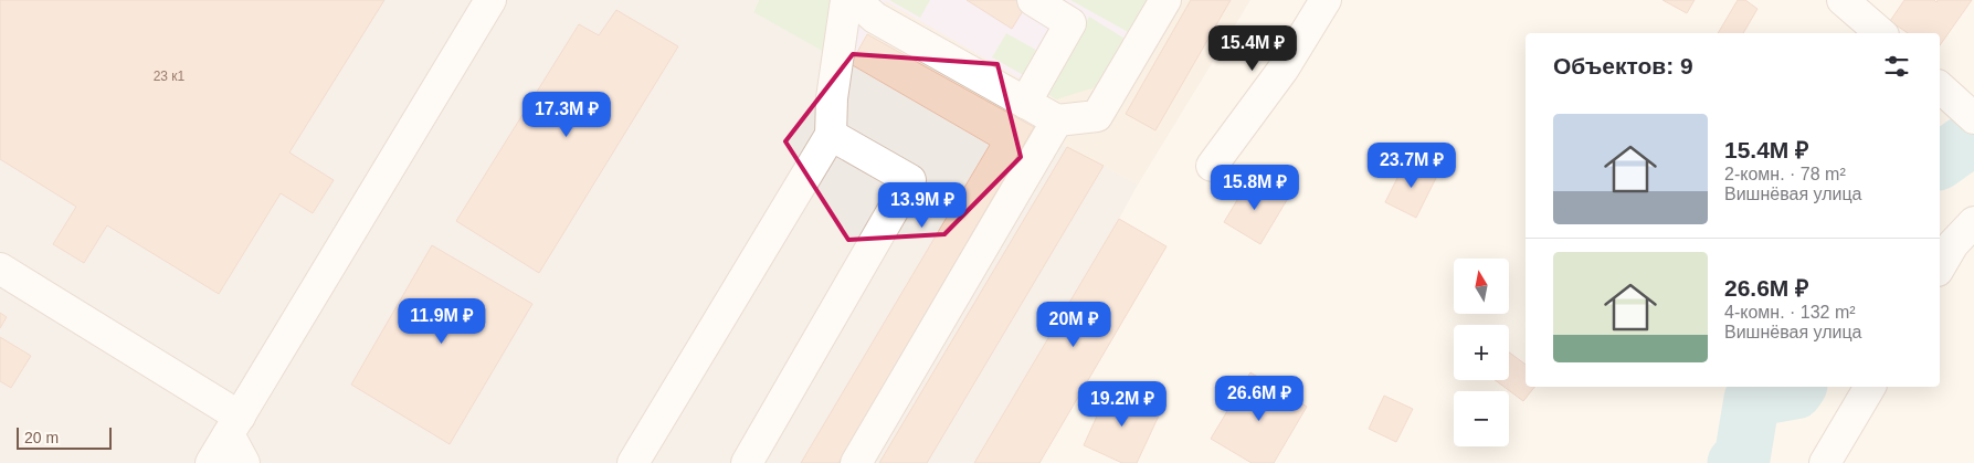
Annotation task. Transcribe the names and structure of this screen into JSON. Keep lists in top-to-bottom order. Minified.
{"house_numbers":["23 к1"],"scale_bar":"20 m","north":"top","page":{"price":["15.4M ₽","17.3M ₽","23.7M ₽","15.8M ₽","13.9M ₽","11.9M ₽","20M ₽","26.6M ₽","19.2M ₽"],"heading":"Объектов: 9","list":[{"name":"15.4M ₽","note":"2-комн. · 78 m² · Вишнёвая улица"},{"name":"26.6M ₽","note":"4-комн. · 132 m² · Вишнёвая улица"}],"map_buttons":["+","−"],"scale":"20 m"}}
